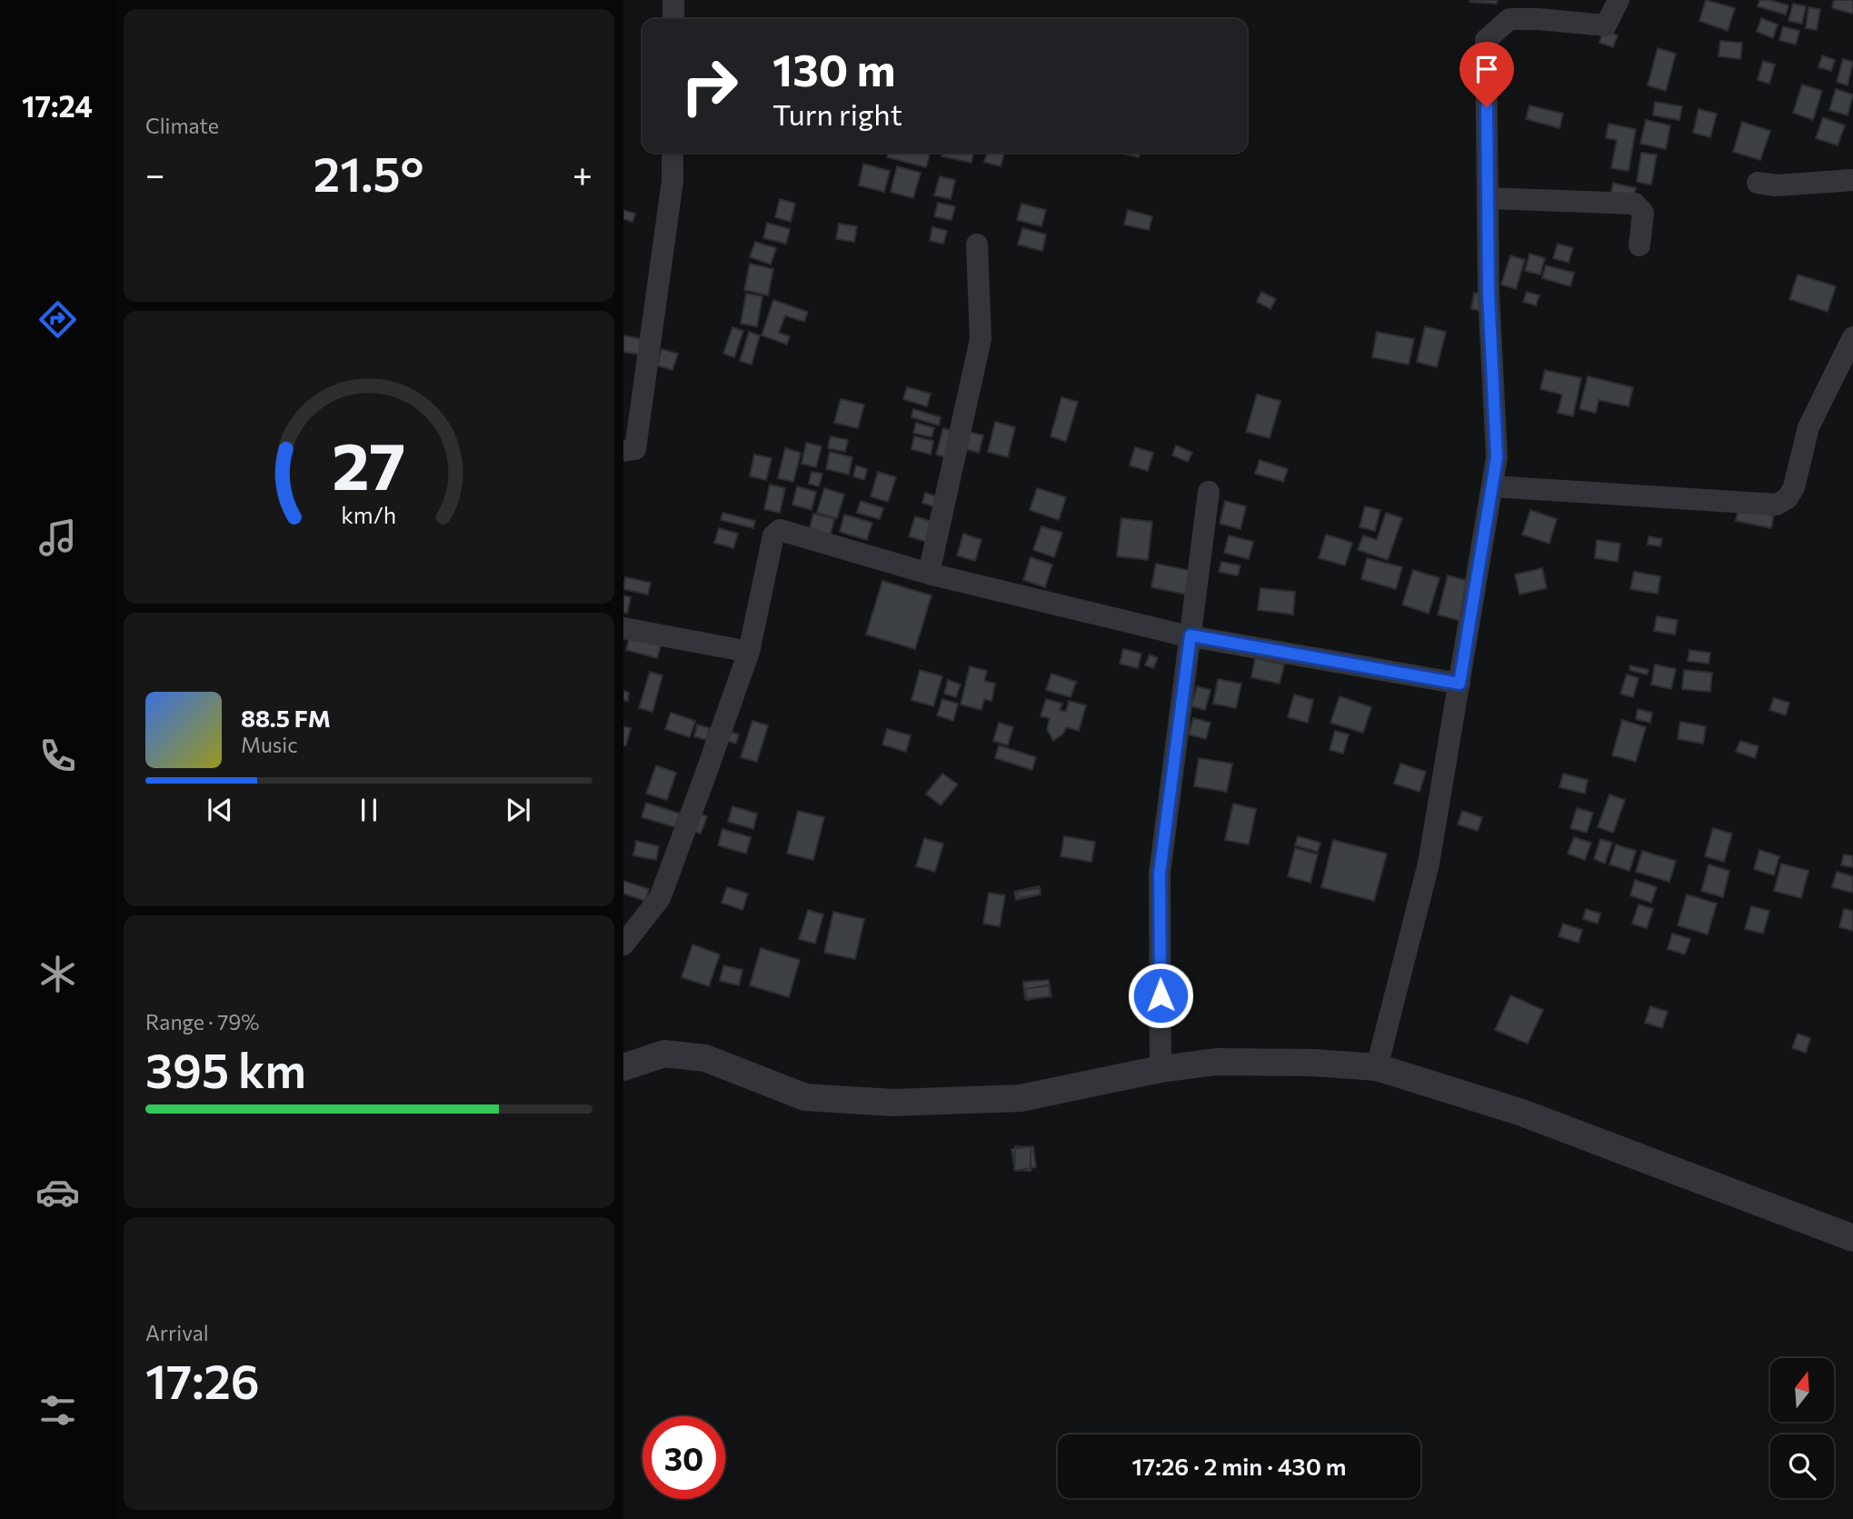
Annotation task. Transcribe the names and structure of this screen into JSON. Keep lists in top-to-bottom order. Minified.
{"north":"top","page":{"tabs":"17:24","tile":["Climate",["Range · 79%","395 km"],["Arrival","17:26"]],"turn":["130 m","Turn right"],"heat":["−","21.5°","+"],"song":["88.5 FM","Music"],"limit":"30","trip":"17:26 · 2 min · 430 m","gauge":["27","km/h"]}}
